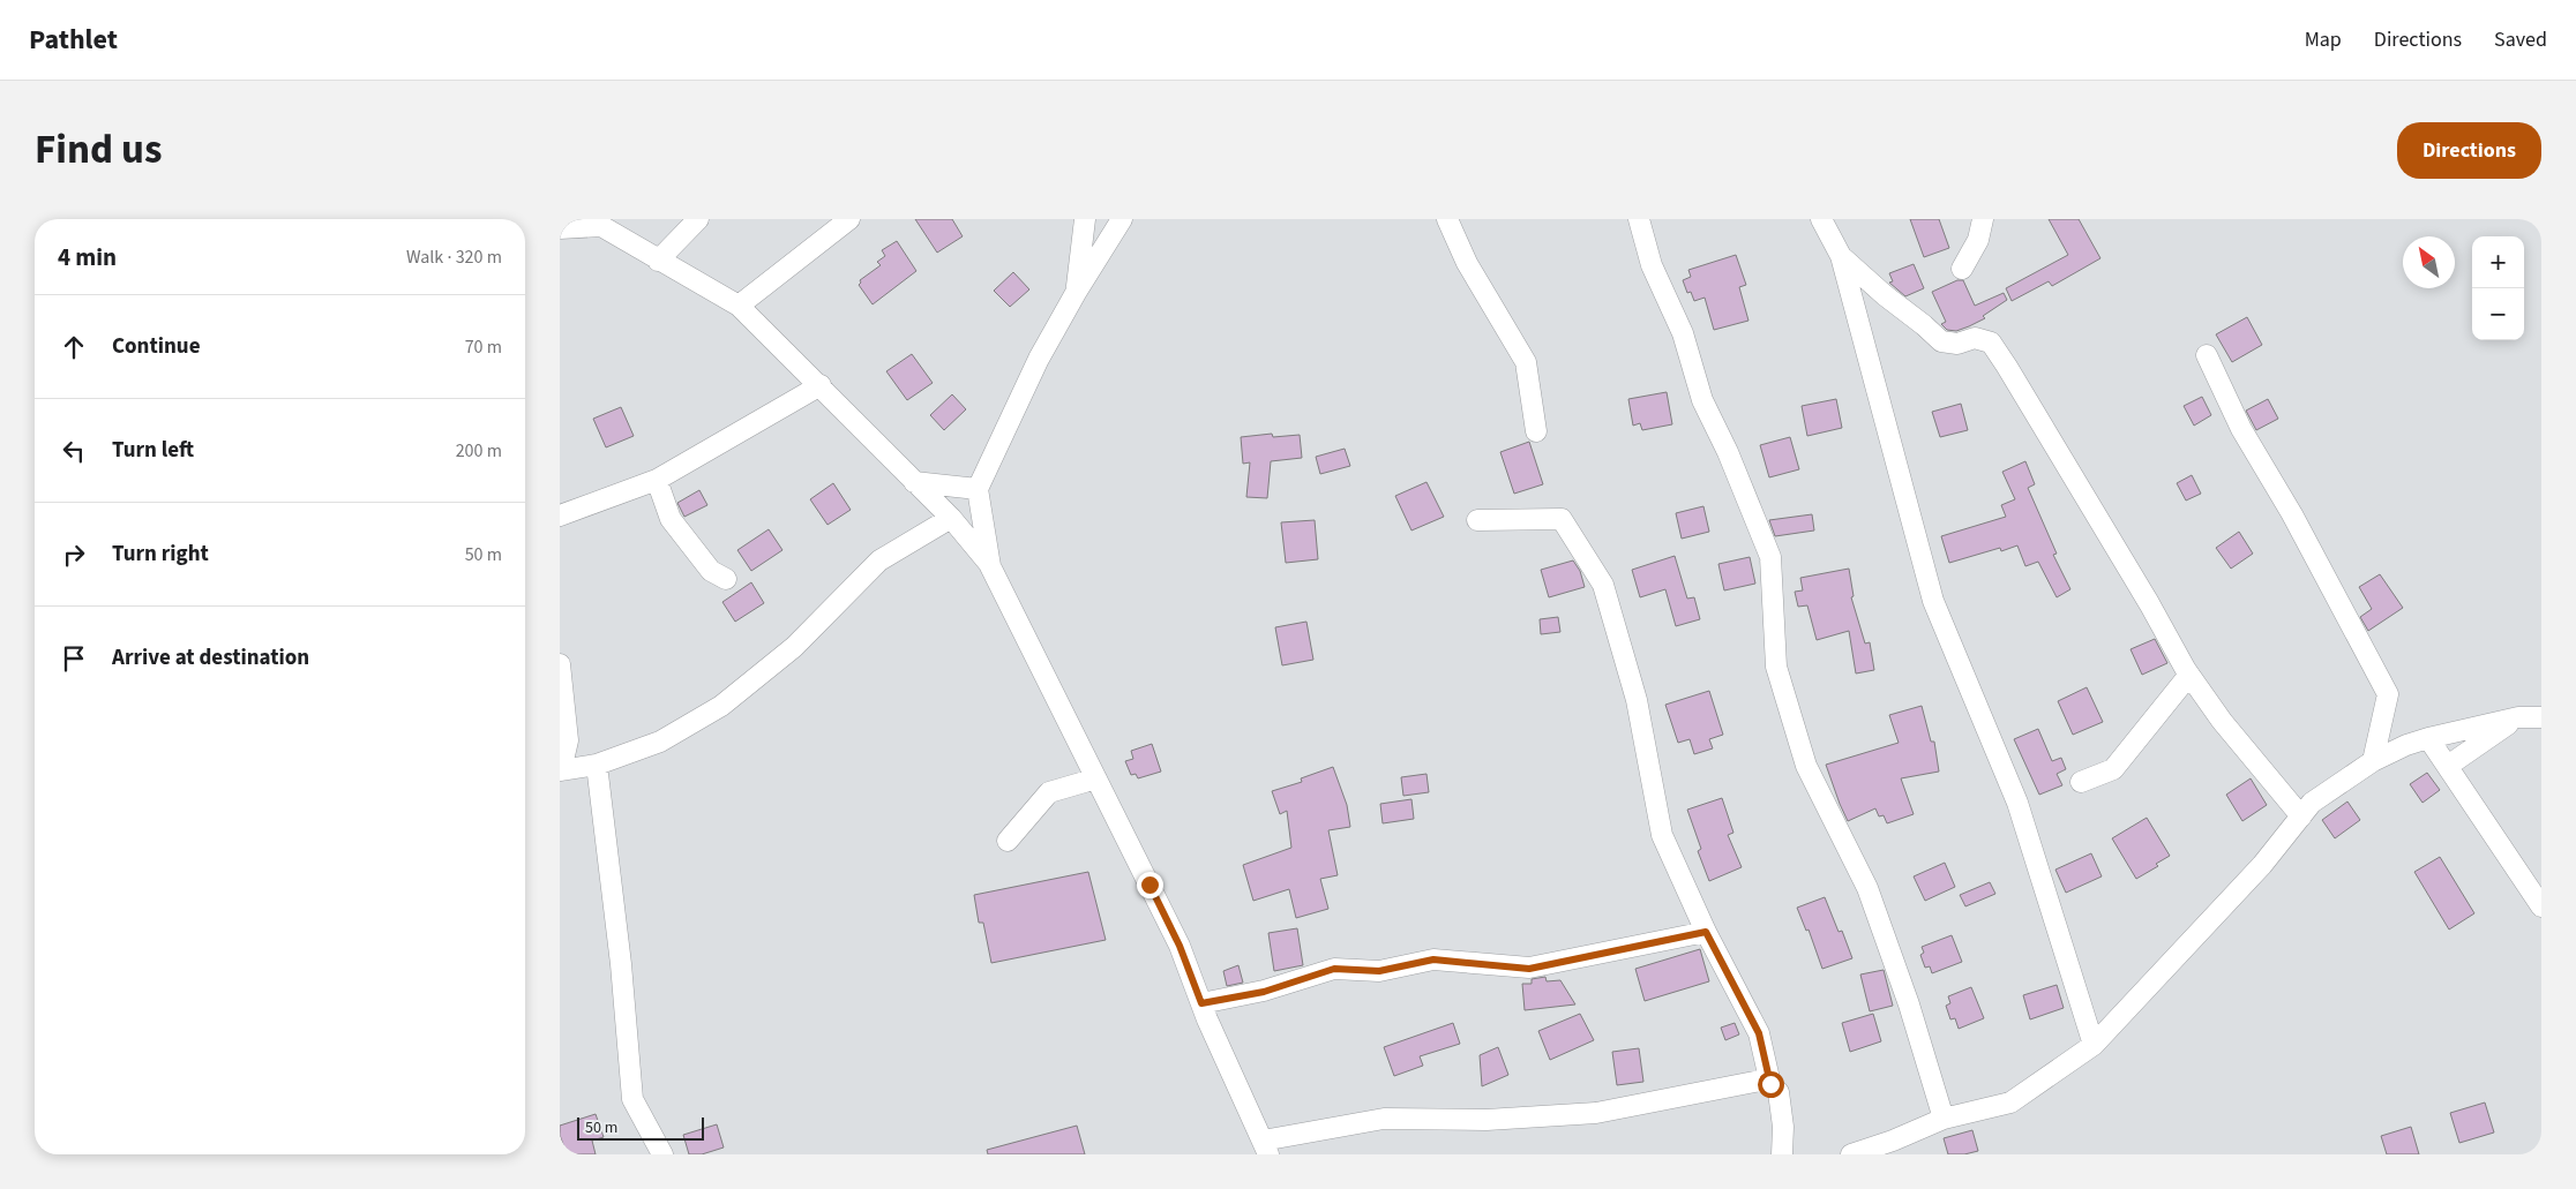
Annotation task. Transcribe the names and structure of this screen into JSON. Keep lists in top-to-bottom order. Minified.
{"scale_bar":"50 m","north":"top left","page":{"header":"Pathlet","nav":["Map","Directions","Saved"],"title":"Find us","buttons":"Directions","heading":["4 min","Walk · 320 m"],"map_buttons":["+","−"],"list":[["Continue","70 m"],["Turn left","200 m"],["Turn right","50 m"],"Arrive at destination"],"scale":"50 m"}}
